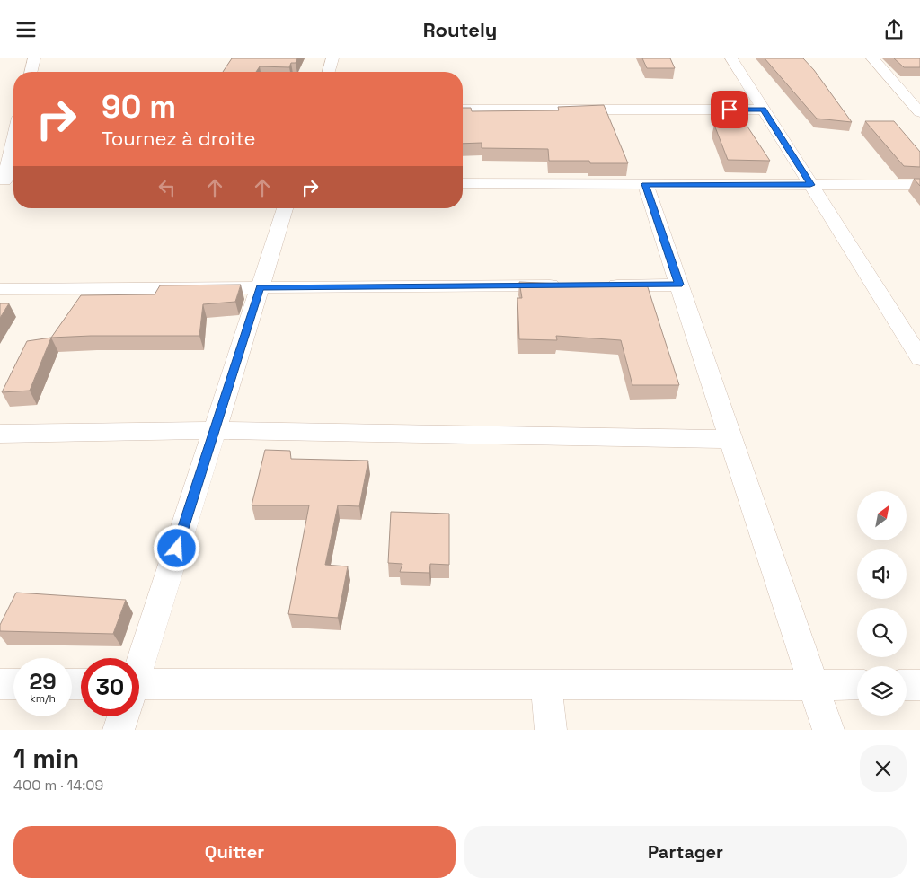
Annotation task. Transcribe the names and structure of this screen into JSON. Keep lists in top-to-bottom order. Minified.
{"north":"top right","page":{"header":"Routely","turn":["90 m","Tournez à droite"],"speed":"29 km/h","limit":"30","heading":["1 min","400 m · 14:09"],"buttons":["Quitter","Partager"]}}
